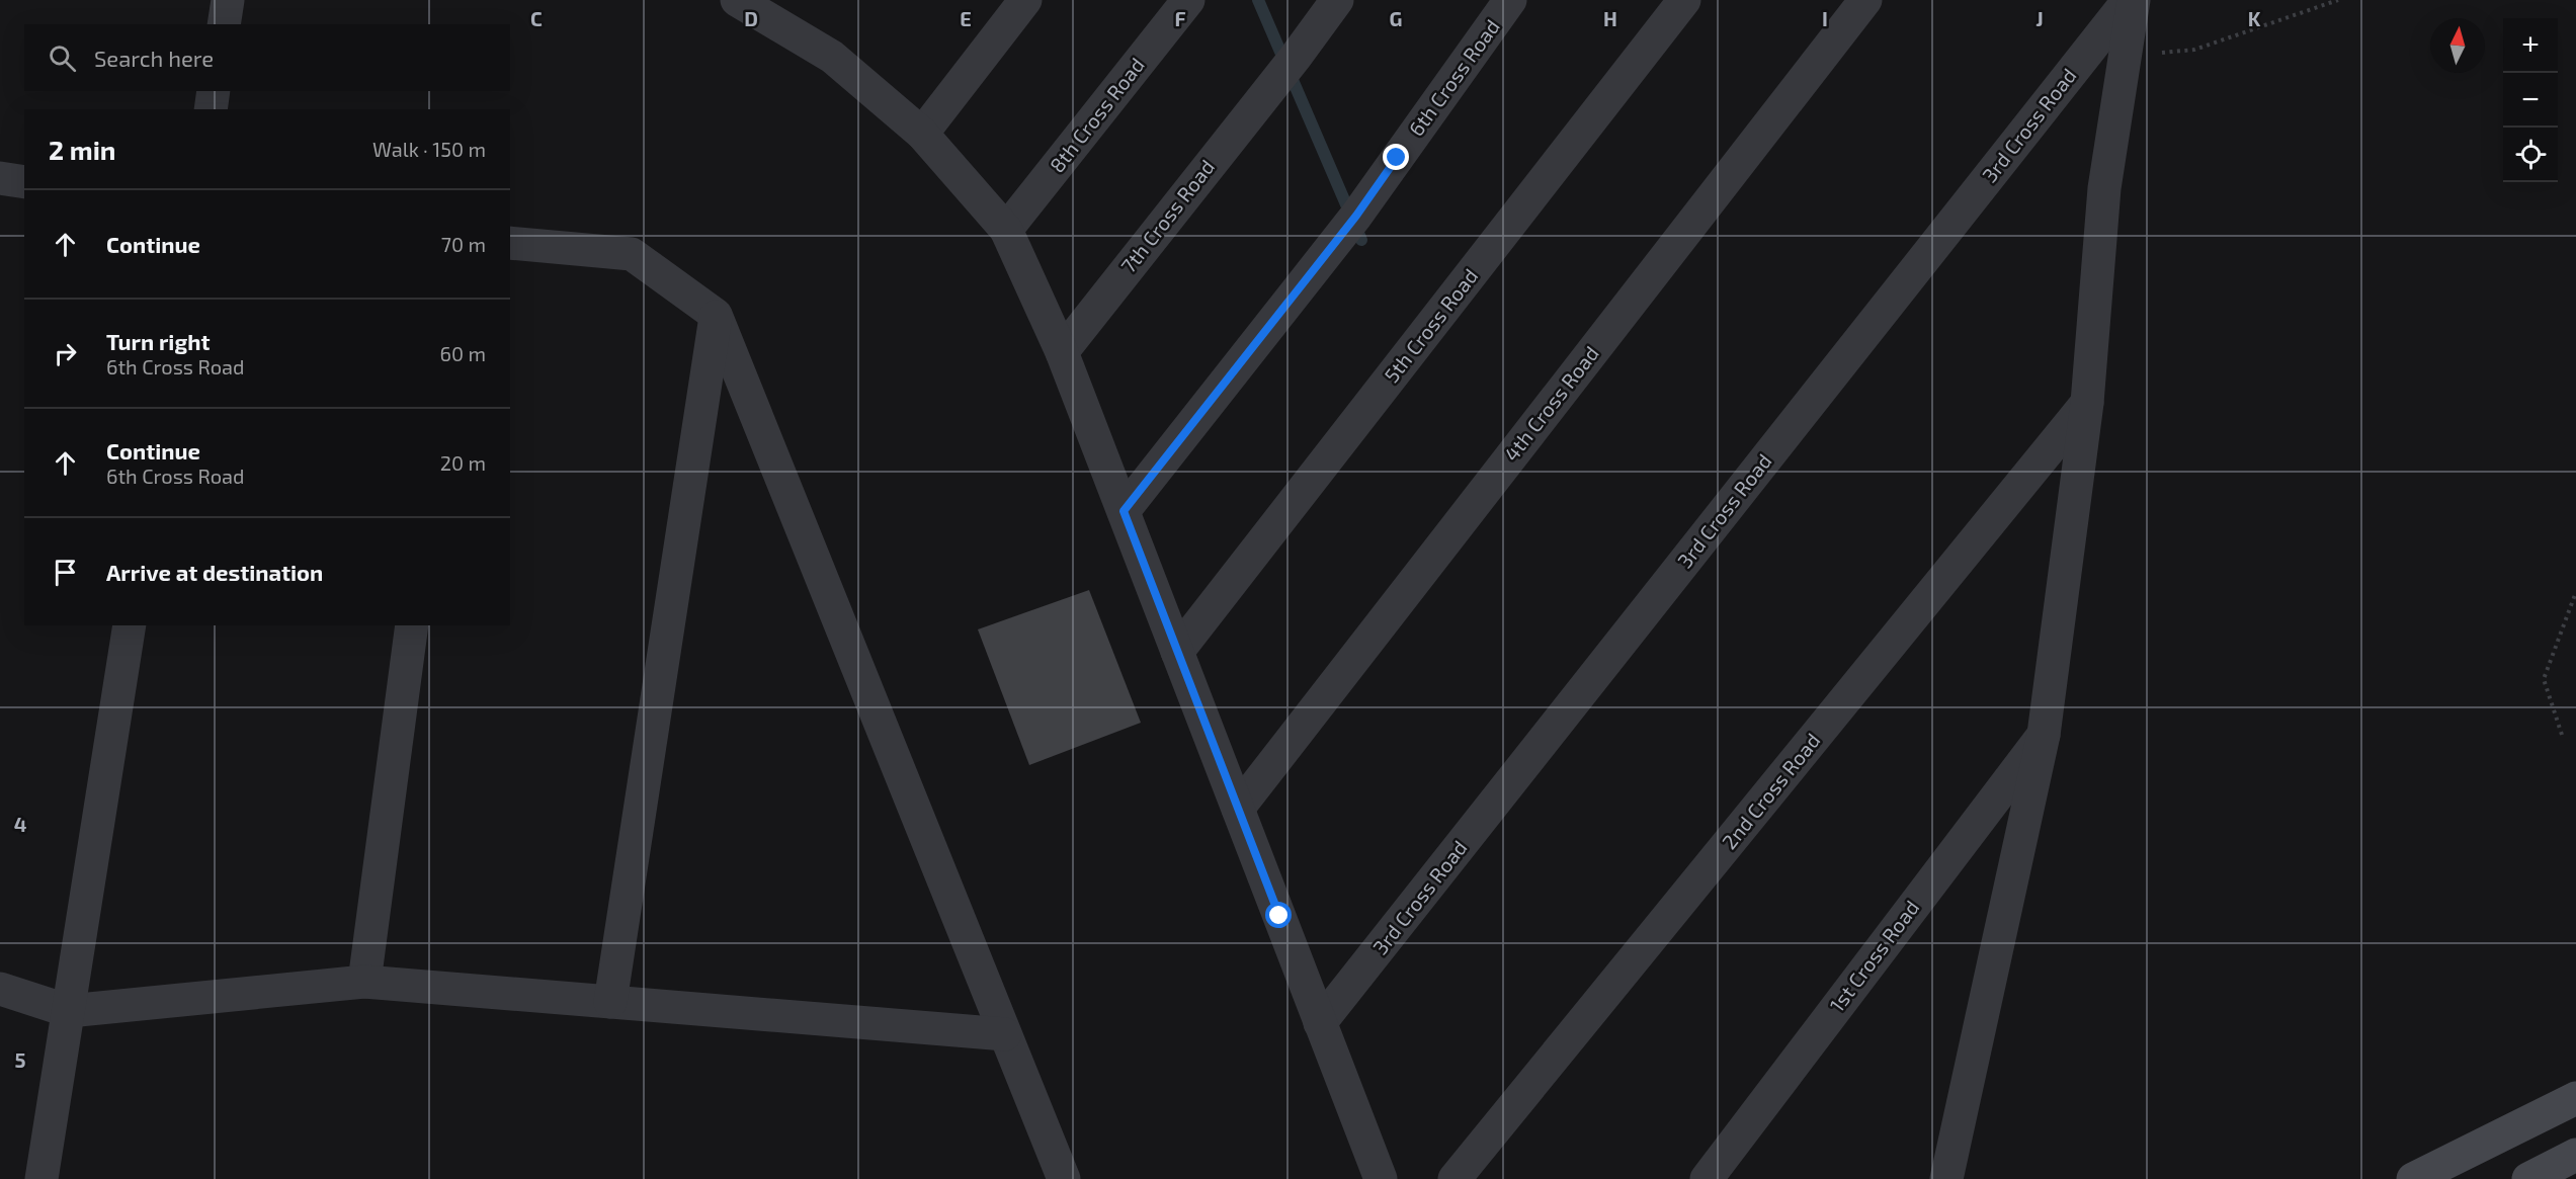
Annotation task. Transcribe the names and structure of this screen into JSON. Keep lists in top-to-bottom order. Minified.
{"streets":{"street":["6th Cross Road","8th Cross Road","3rd Cross Road","7th Cross Road","5th Cross Road","4th Cross Road","2nd Cross Road","1st Cross Road"]},"north":"top","page":{"map_buttons":["+","−"],"search":"Search here","heading":["2 min","Walk · 150 m"],"list":[["Continue","70 m"],["Turn right","6th Cross Road","60 m"],["Continue","6th Cross Road","20 m"],"Arrive at destination"]},"grid":{"columns":["C","D","E","F","G","H","I","J","K"],"rows":["4","5"]}}
